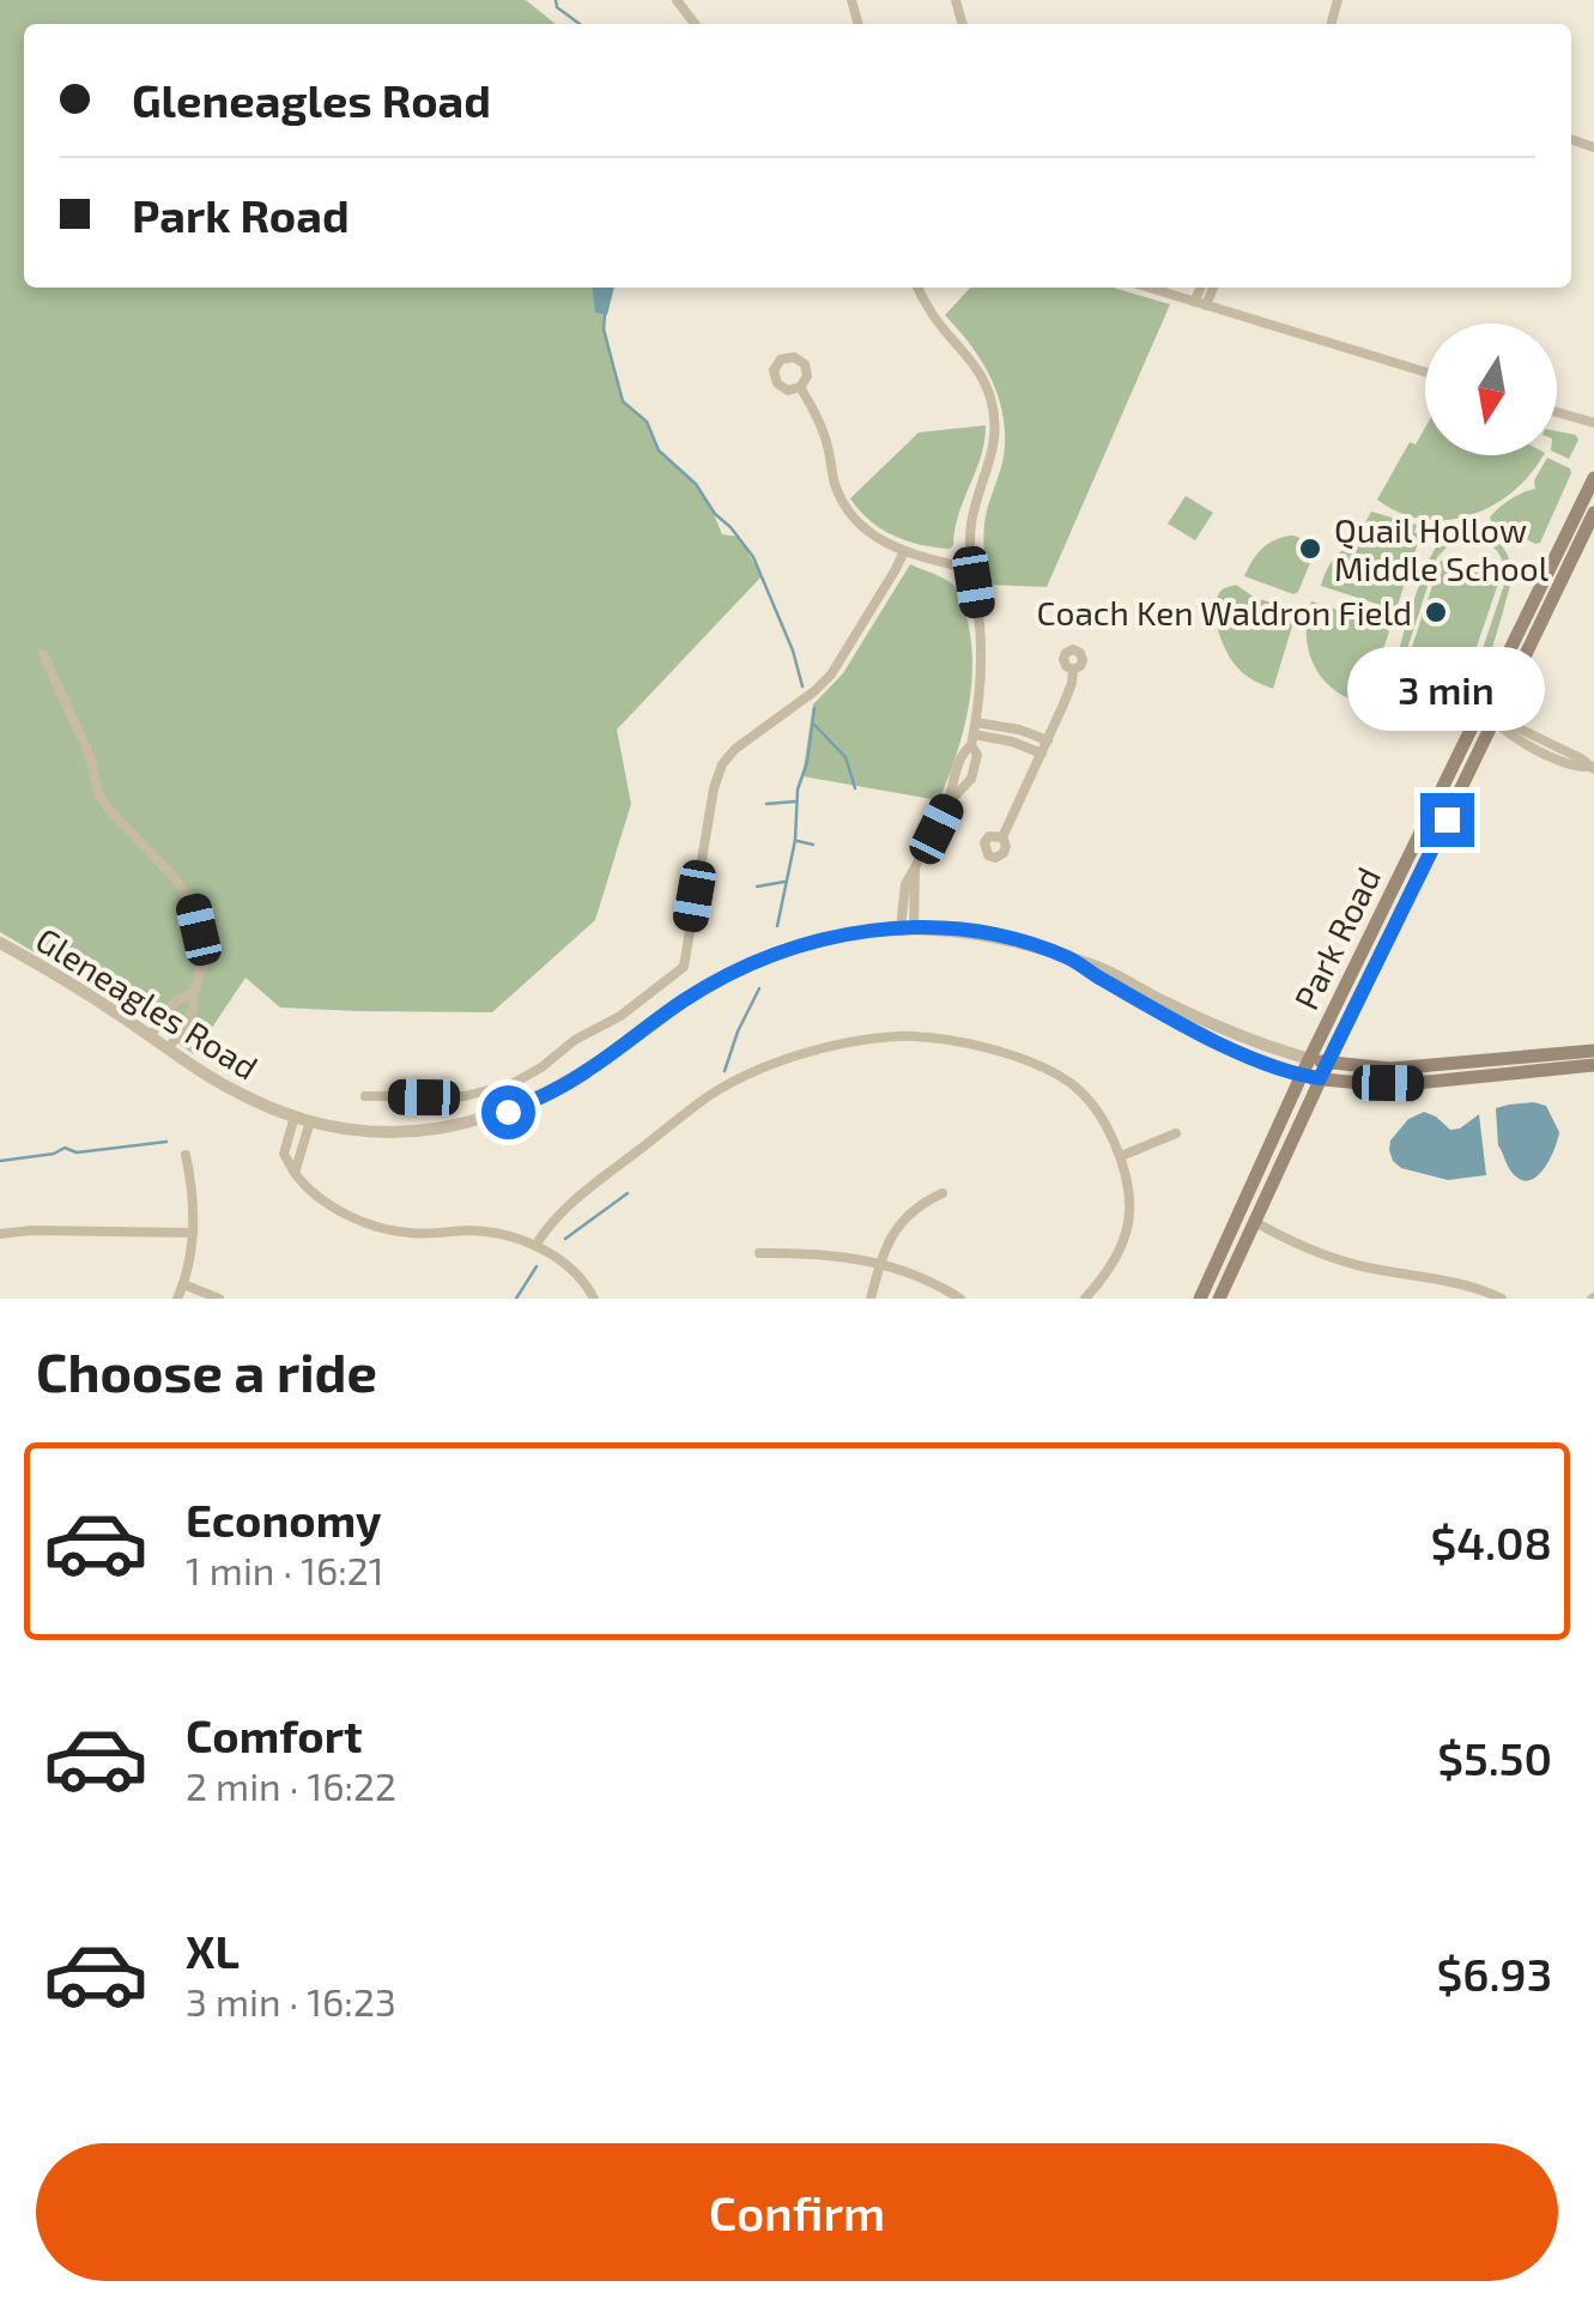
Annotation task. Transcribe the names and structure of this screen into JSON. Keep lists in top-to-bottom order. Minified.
{"streets":{"main road":["Park Road"],"street":["Gleneagles Road"]},"crossings":[["Park Road","Gleneagles Road"]],"places":["Quail Hollow Middle School","Coach Ken Waldron Field"],"north":"bottom","page":{"banner":["Gleneagles Road","Park Road"],"bubble":"3 min","heading":"Choose a ride","list":[{"name":"Economy","note":"1 min · 16:21","value":"$4.08"},{"name":"Comfort","note":"2 min · 16:22","value":"$5.50"},{"name":"XL","note":"3 min · 16:23","value":"$6.93"}],"buttons":"Confirm"}}
